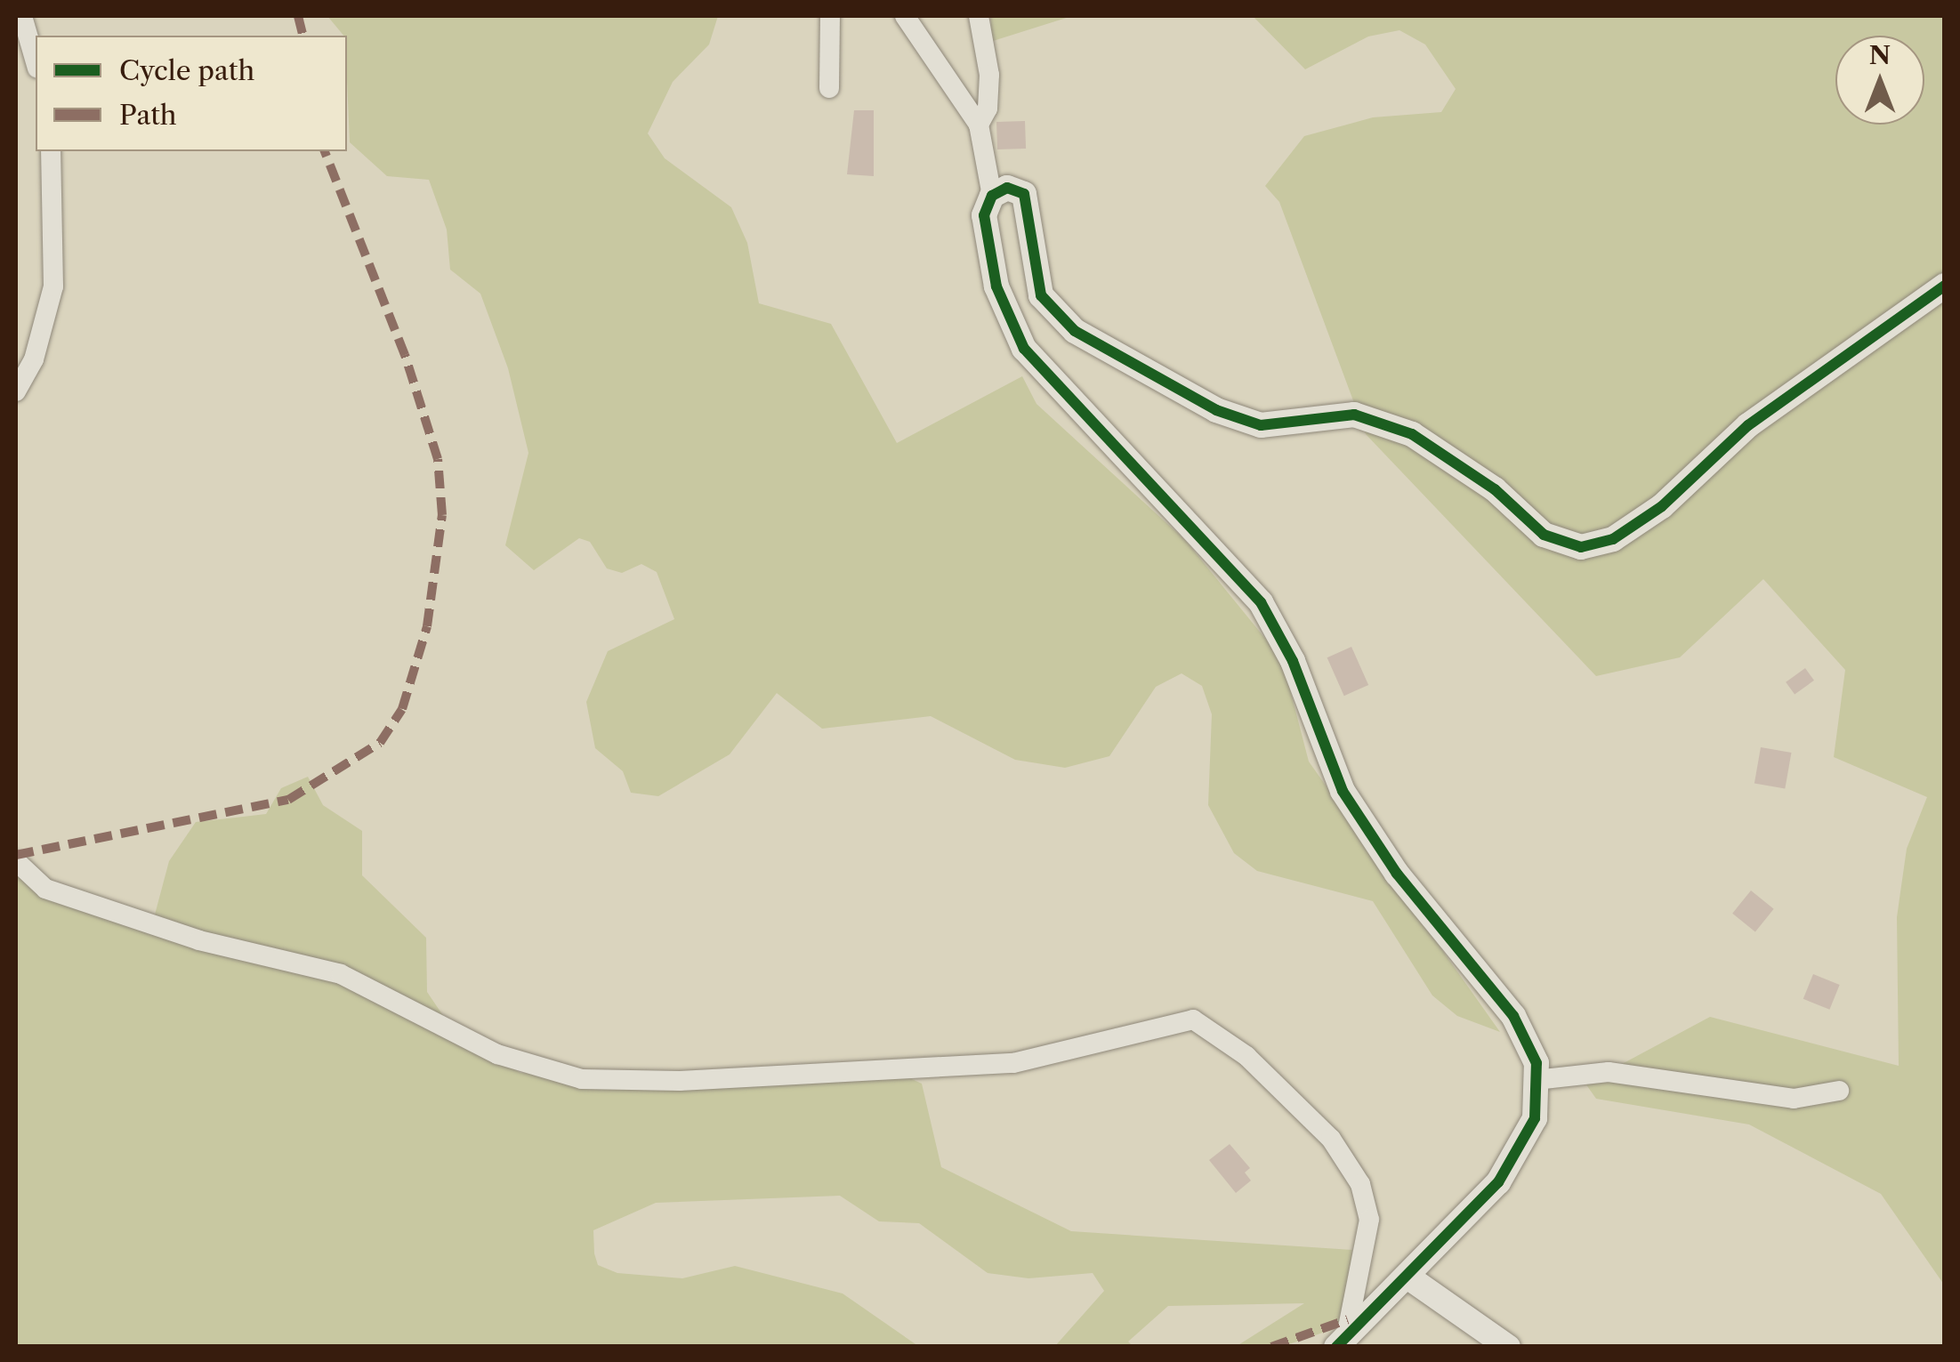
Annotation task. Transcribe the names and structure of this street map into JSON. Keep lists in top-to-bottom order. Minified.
{"legend":["Cycle path","Path"],"north":"top"}
